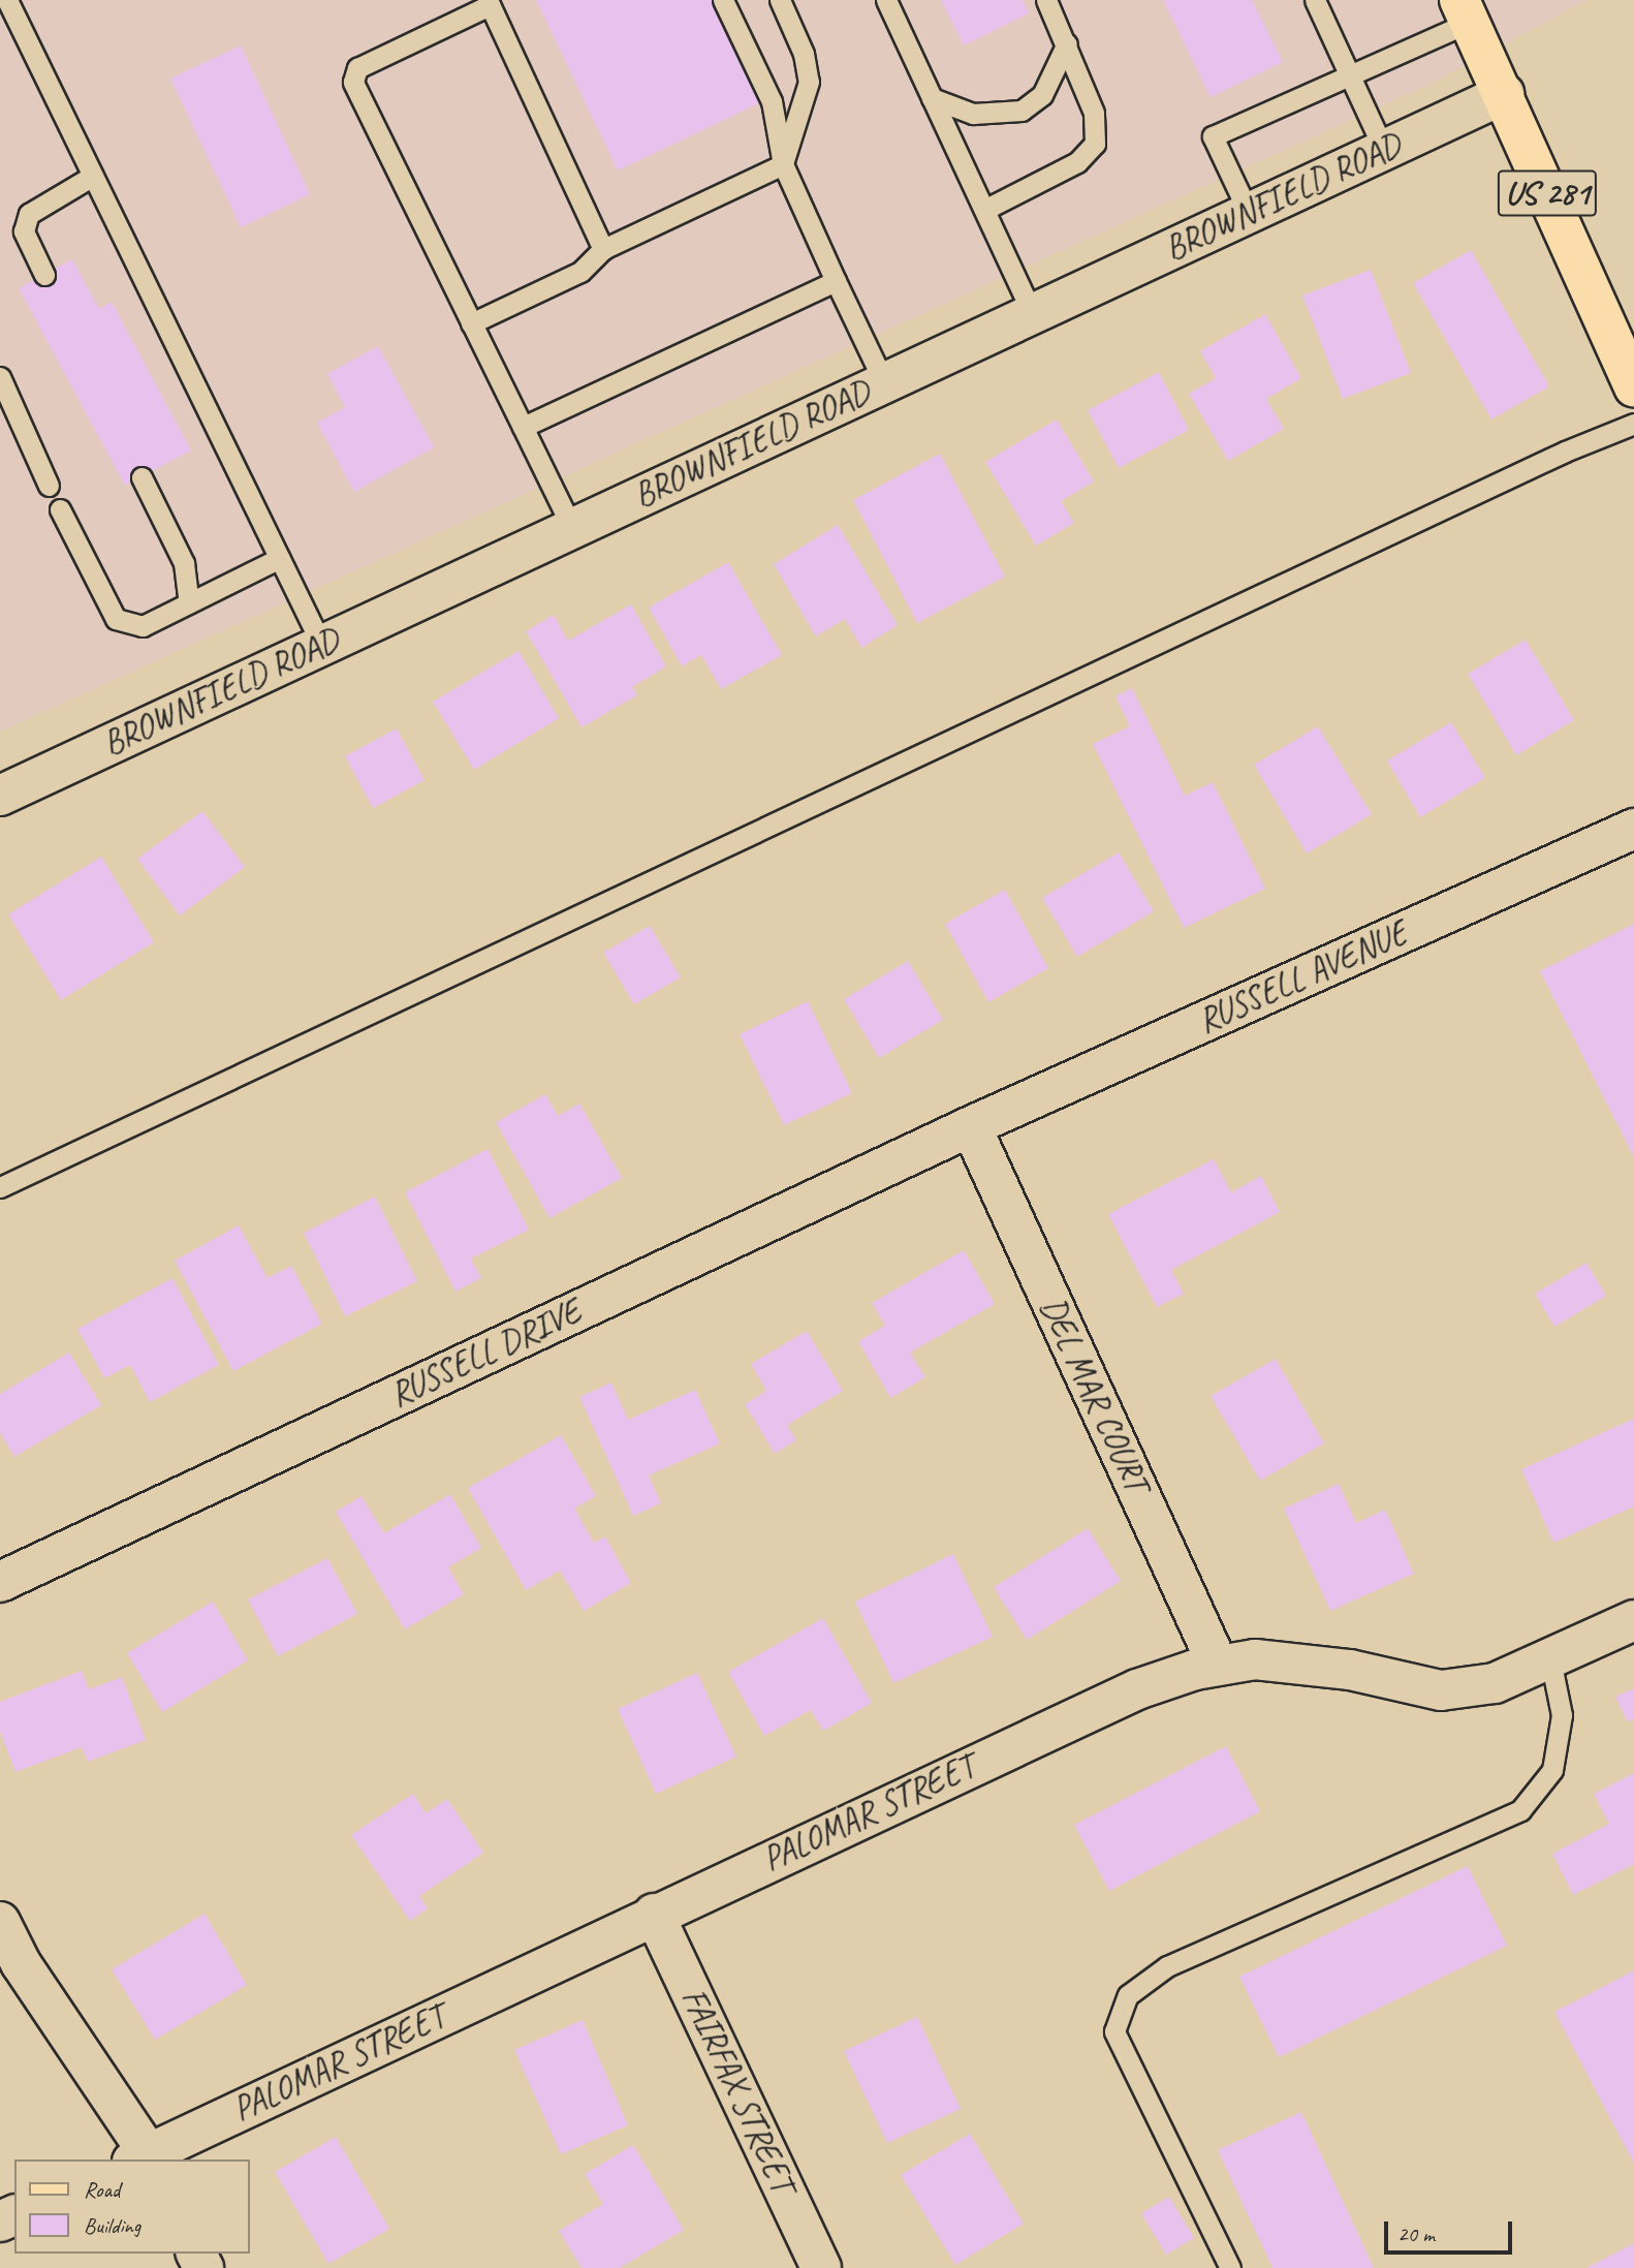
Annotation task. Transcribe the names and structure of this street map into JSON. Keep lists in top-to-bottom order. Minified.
{"streets":{"main road":["US 281"],"street":["BROWNFIELD ROAD","RUSSELL AVENUE","RUSSELL DRIVE","DEL MAR COURT","PALOMAR STREET","FAIRFAX STREET"]},"crossings":[["US 281","BROWNFIELD ROAD"],["RUSSELL AVENUE","RUSSELL DRIVE"],["RUSSELL AVENUE","DEL MAR COURT"],["RUSSELL DRIVE","DEL MAR COURT"],["DEL MAR COURT","PALOMAR STREET"],["PALOMAR STREET","FAIRFAX STREET"]],"legend":["Road","Building"],"scale_bar":"20 m"}
